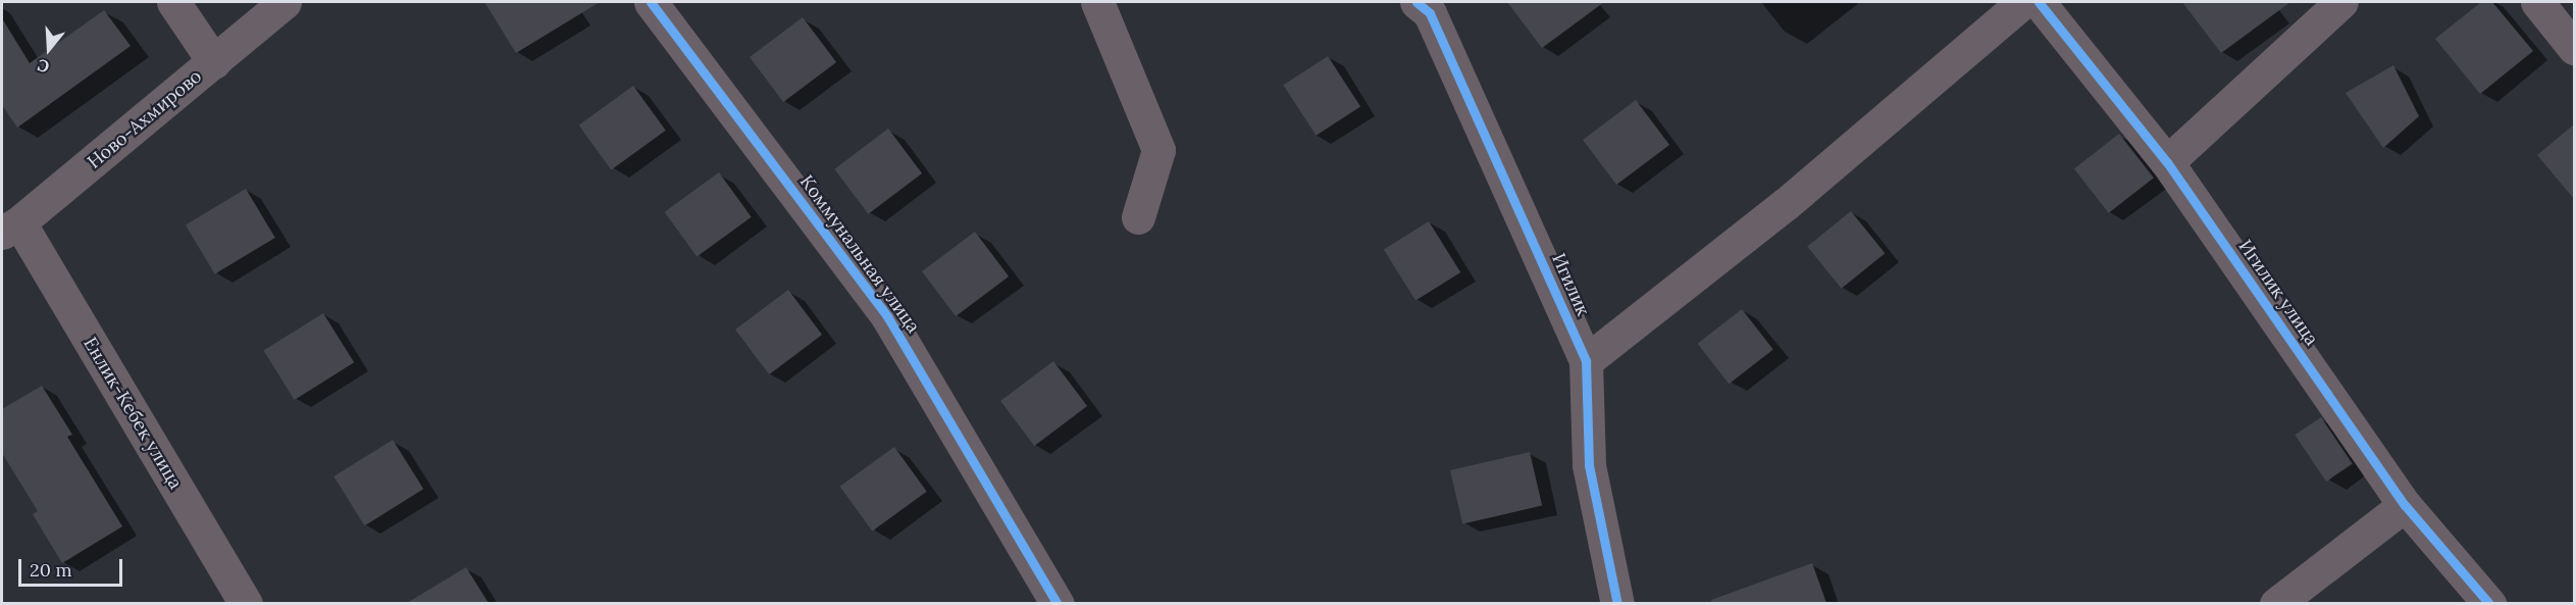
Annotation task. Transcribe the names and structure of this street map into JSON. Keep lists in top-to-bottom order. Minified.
{"streets":{"street":["Ново-Ахмирово","Коммунальная улица","Игилик","Игилик улица","Енлик-Кебек улица"]},"crossings":[["Ново-Ахмирово","Енлик-Кебек улица"]],"scale_bar":"20 m","north":"bottom"}
